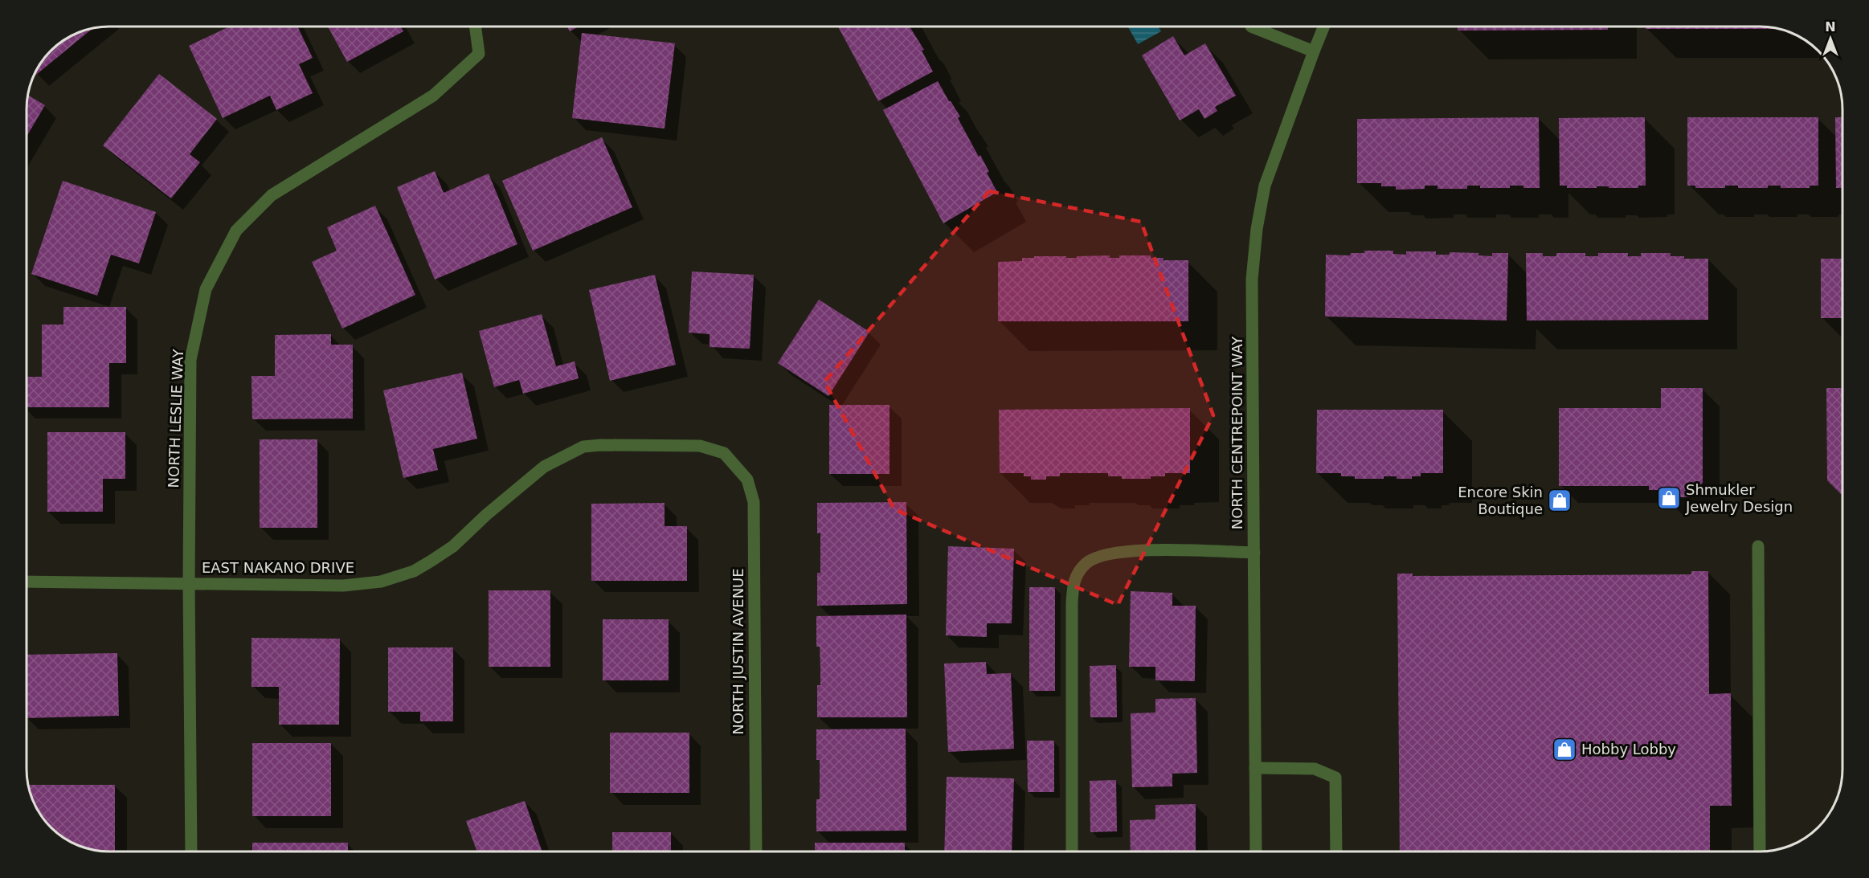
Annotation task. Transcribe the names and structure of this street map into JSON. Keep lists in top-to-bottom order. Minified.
{"streets":{"street":["NORTH LESLIE WAY","NORTH CENTREPOINT WAY","EAST NAKANO DRIVE","NORTH JUSTIN AVENUE"]},"crossings":[["NORTH LESLIE WAY","EAST NAKANO DRIVE"],["EAST NAKANO DRIVE","NORTH JUSTIN AVENUE"]],"places":{"shop":["Shmukler Jewelry Design","Encore Skin Boutique","Hobby Lobby"]},"north":"top"}
